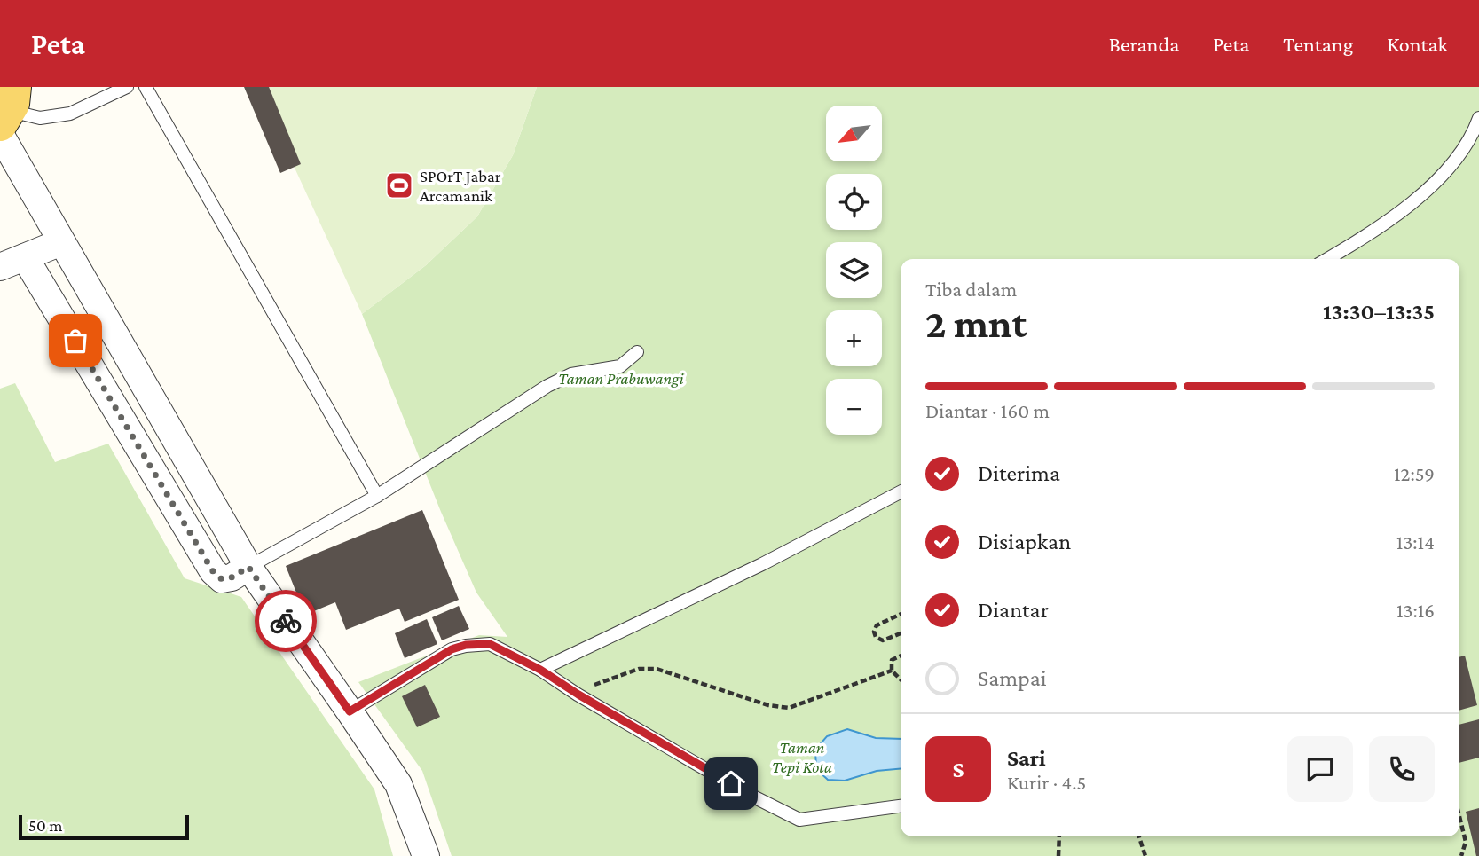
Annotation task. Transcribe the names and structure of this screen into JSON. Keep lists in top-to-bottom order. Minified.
{"parks":["Taman Prabuwangi","Taman Tepi Kota"],"places":{"sports":["SPOrT Jabar Arcamanik"]},"scale_bar":"50 m","north":"bottom left","page":{"header":"Peta","nav":["Beranda","Peta","Tentang","Kontak"],"map_buttons":["+","−"],"heading":["2 mnt","Tiba dalam","13:30–13:35"],"panel":["Sari","Kurir · 4.5"],"bar":"Diantar · 160 m","list":[["Diterima","12:59"],["Disiapkan","13:14"],["Diantar","13:16"],"Sampai"],"round":"S","scale":"50 m"}}
